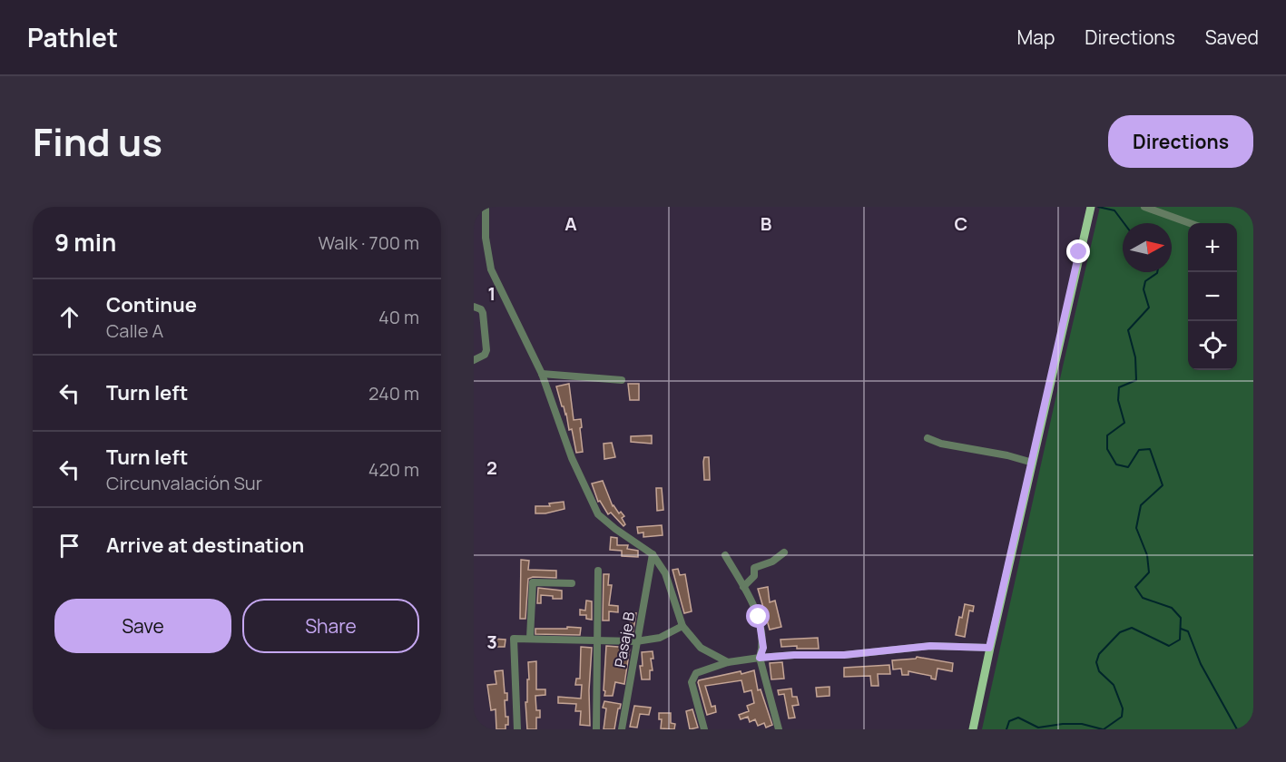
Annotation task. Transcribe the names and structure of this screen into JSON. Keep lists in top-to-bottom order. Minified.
{"streets":{"street":["Pasaje B"]},"north":"right","page":{"header":"Pathlet","nav":["Map","Directions","Saved"],"title":"Find us","buttons":["Directions",["Save","Share"]],"heading":["9 min","Walk · 700 m"],"map_buttons":["+","−"],"list":[["Continue","Calle A","40 m"],["Turn left","240 m"],["Turn left","Circunvalación Sur","420 m"],"Arrive at destination"]},"grid":{"columns":["A","B","C"],"rows":["1","2","3"]}}
